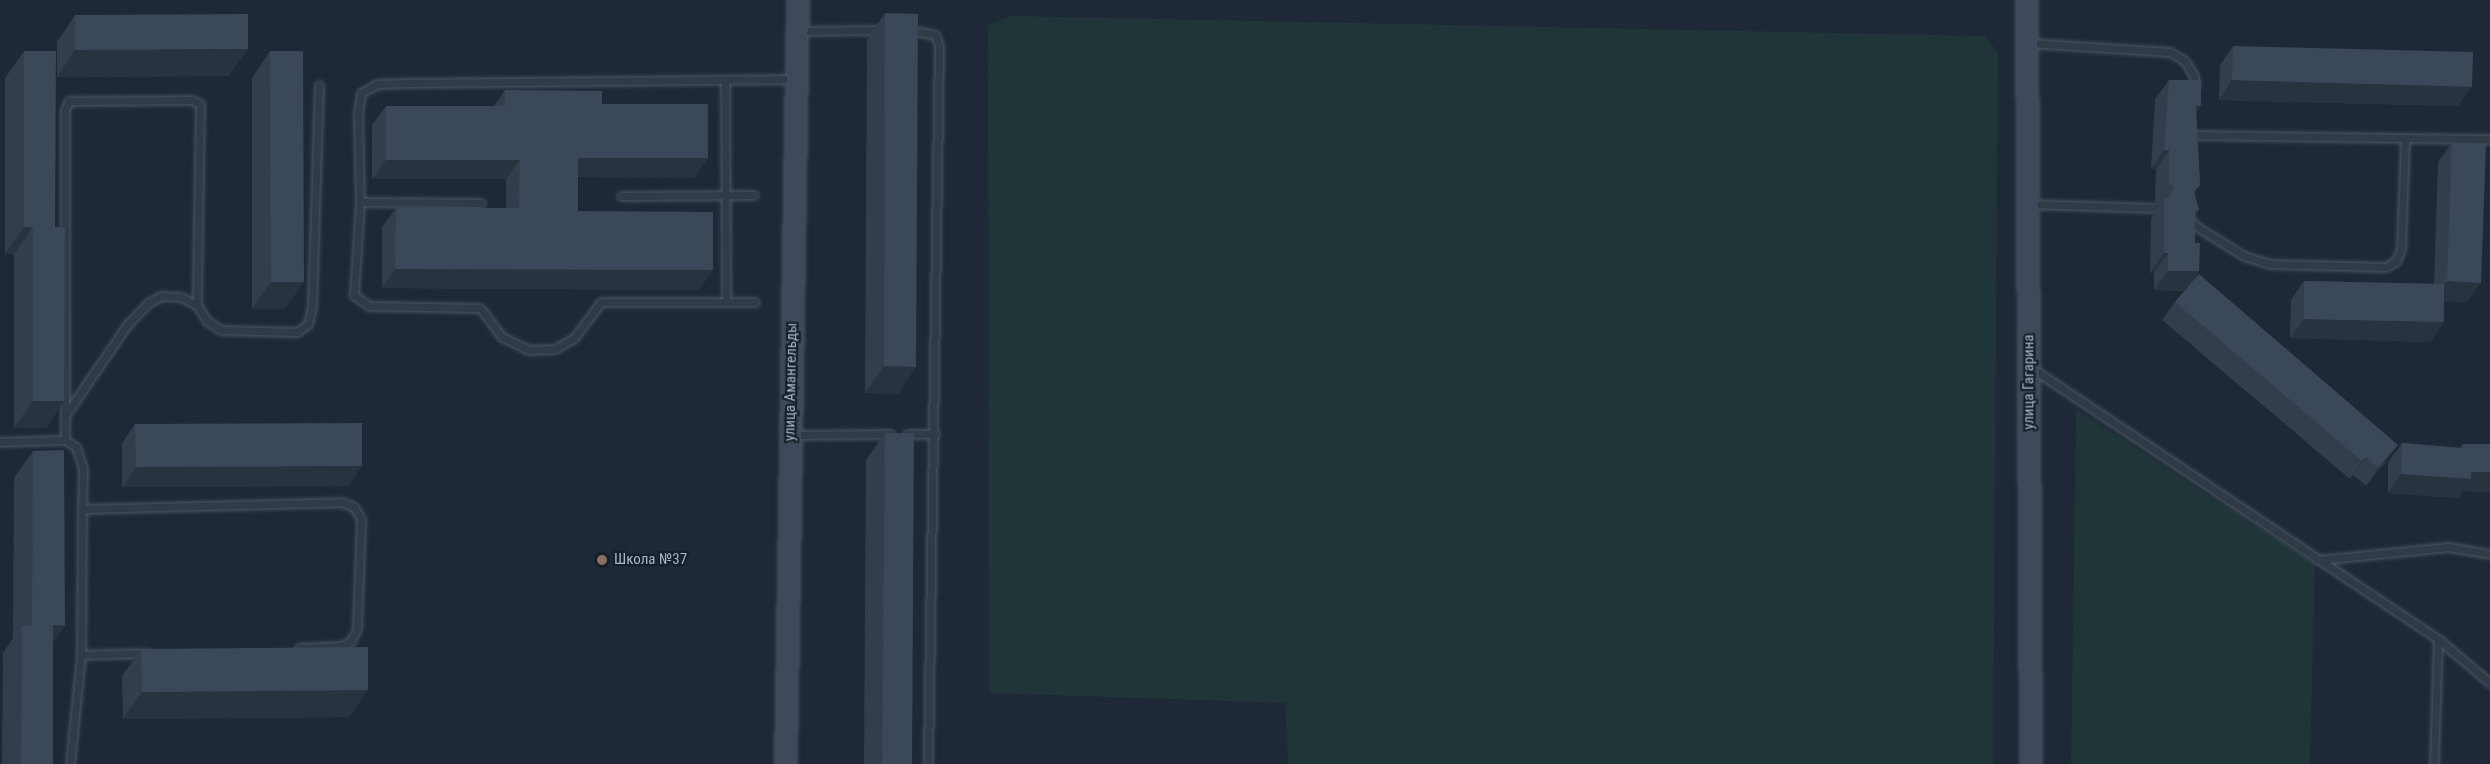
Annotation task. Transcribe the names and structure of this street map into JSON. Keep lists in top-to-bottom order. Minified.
{"streets":{"street":["улица Амангельды","улица Гагарина"]},"places":["Школа №37"]}
